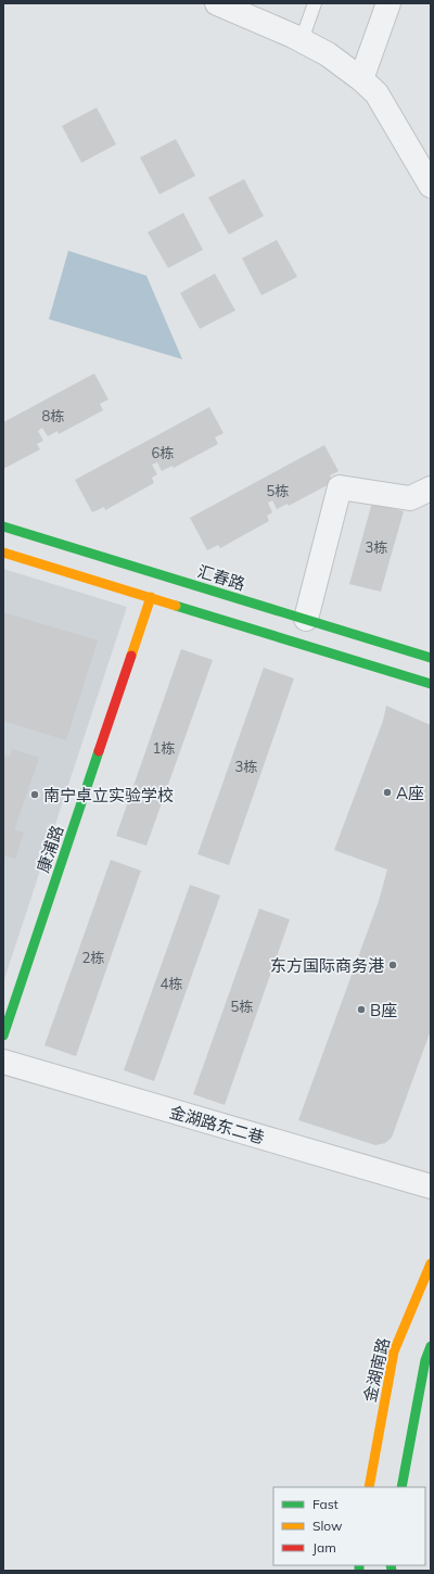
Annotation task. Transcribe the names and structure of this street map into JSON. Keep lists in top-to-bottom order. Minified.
{"streets":{"main road":["汇春路","康浦路","金湖南路"],"street":["金湖路东二巷"]},"places":["A座","南宁卓立实验学校","东方国际商务港","B座"],"house_numbers":["8栋","6栋","5栋","3栋","1栋","3栋","2栋","4栋","5栋"],"legend":["Fast","Slow","Jam"]}
